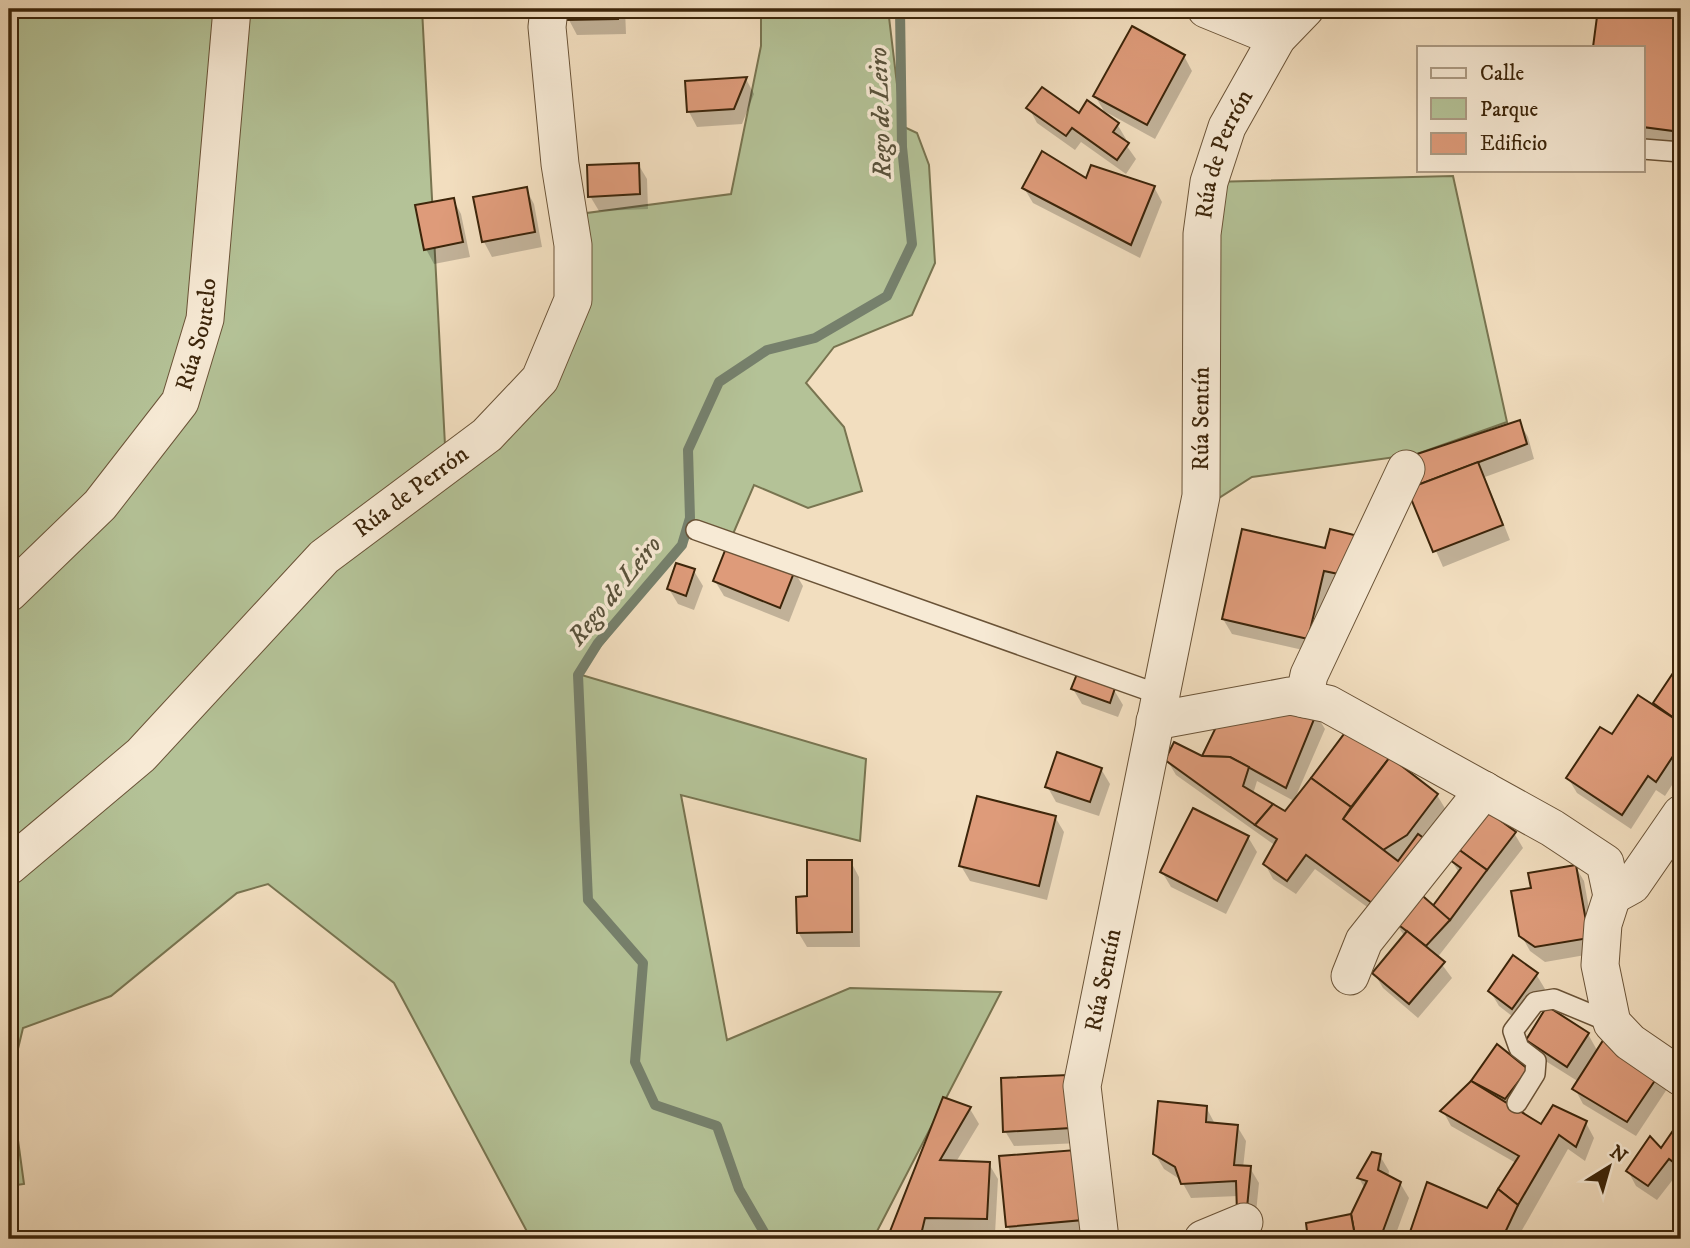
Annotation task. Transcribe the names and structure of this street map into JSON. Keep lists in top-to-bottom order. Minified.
{"streets":{"street":["Rúa de Perrón","Rúa Soutelo","Rúa Sentín"]},"crossings":[["Rúa de Perrón","Rúa Sentín"]],"water":["Rego de Leiro"],"legend":["Calle","Parque","Edificio"],"north":"top right"}
